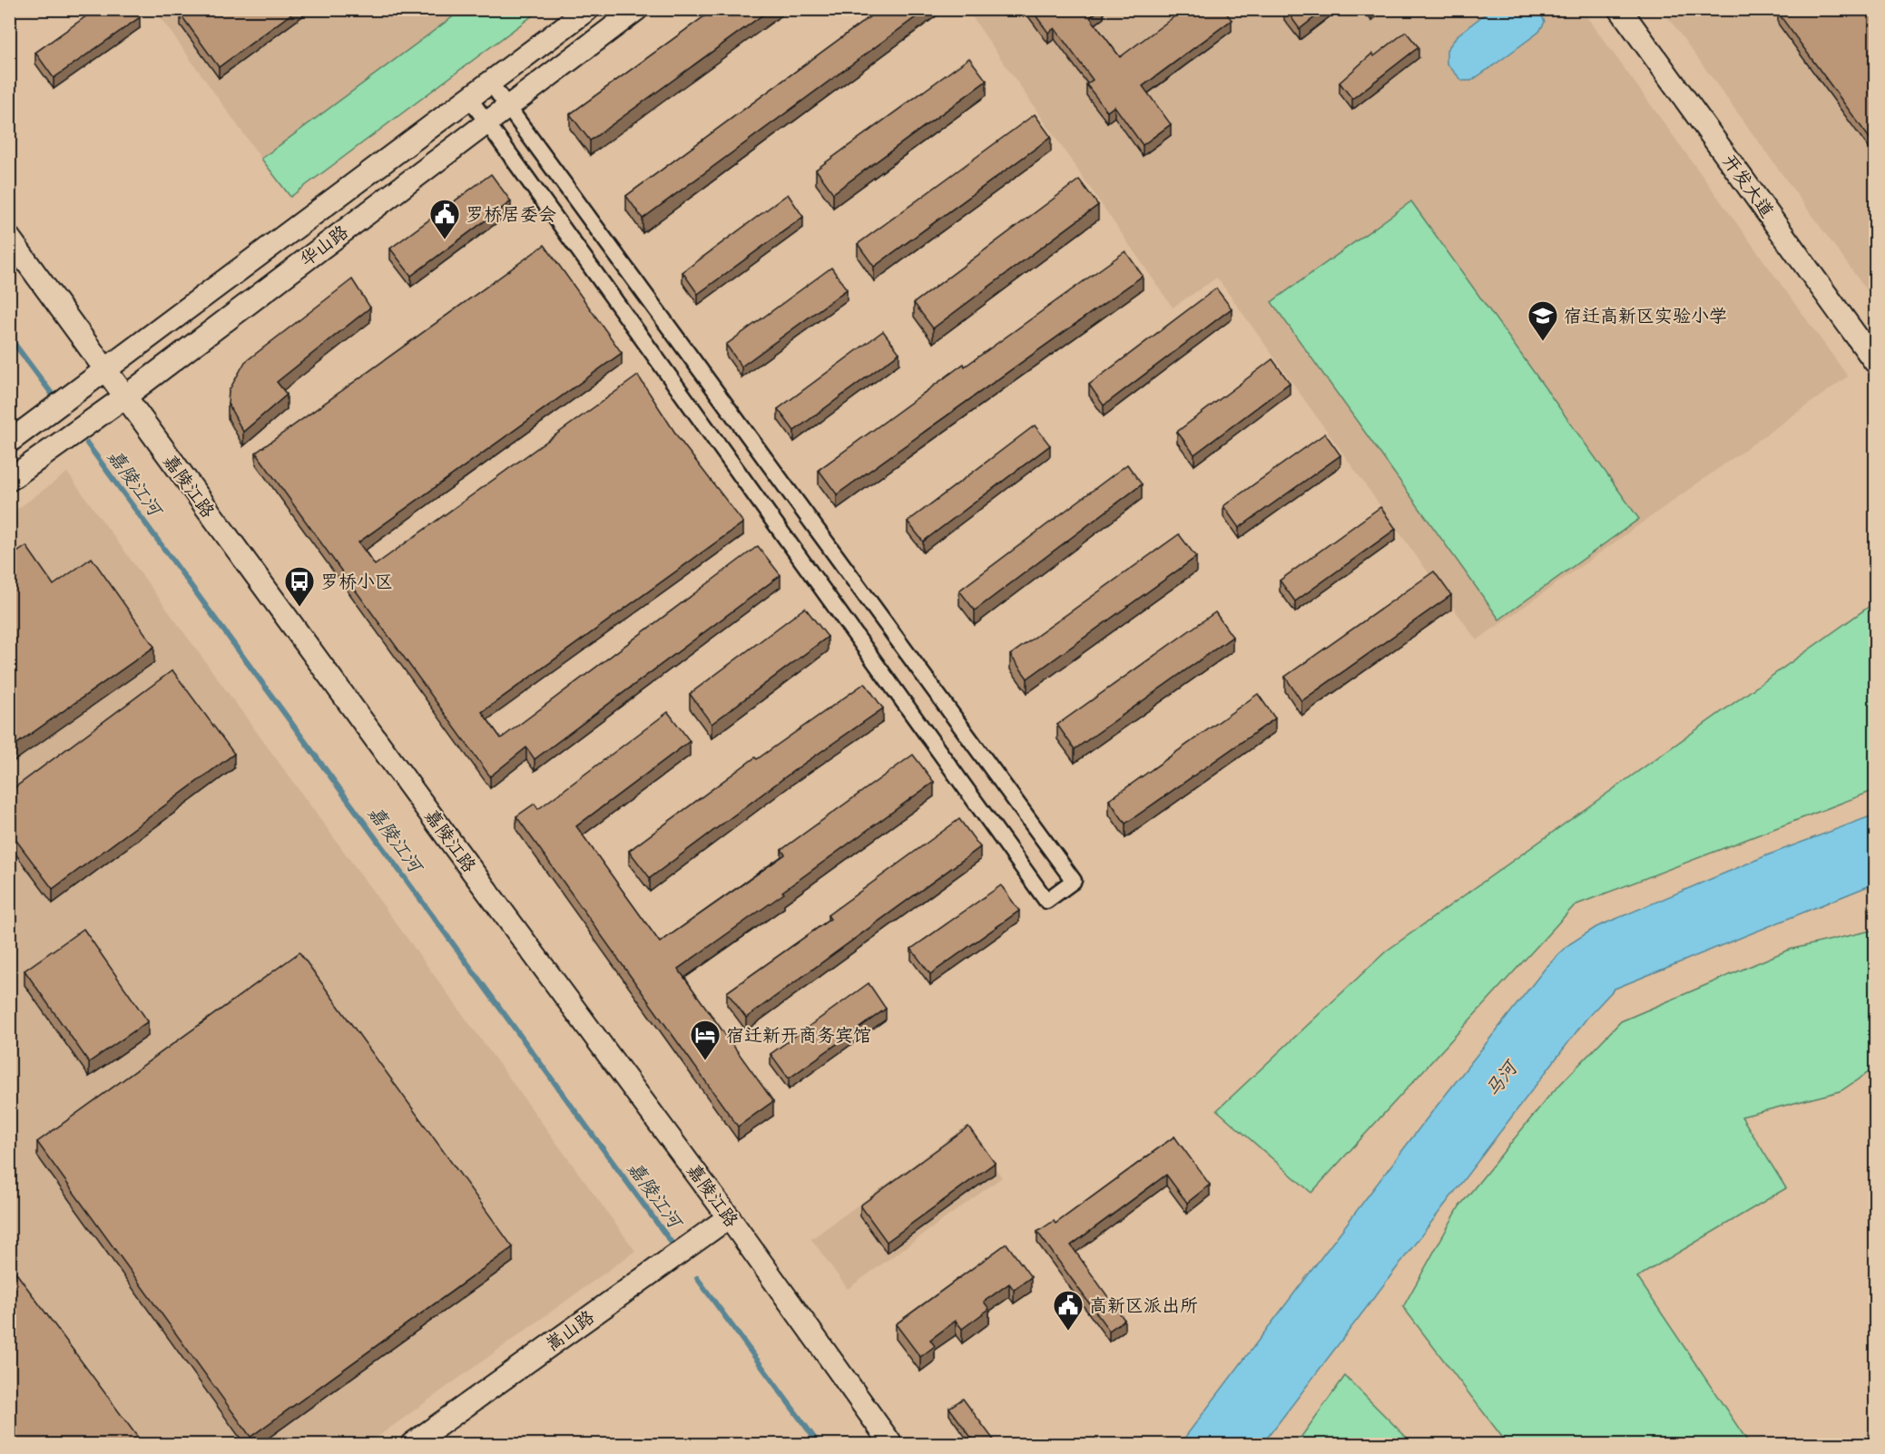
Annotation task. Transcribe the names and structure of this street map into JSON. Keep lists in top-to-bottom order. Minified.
{"streets":{"street":["开发大道","华山路","嘉陵江路","嵩山路"]},"crossings":[["华山路","嘉陵江路"],["嘉陵江路","嵩山路"]],"water":["嘉陵江河","马河"],"places":{"public building":["罗桥居委会","高新区派出所"],"school or university":["宿迁高新区实验小学"],"bus stop":["罗桥小区"],"hotel":["宿迁新开商务宾馆"]}}
